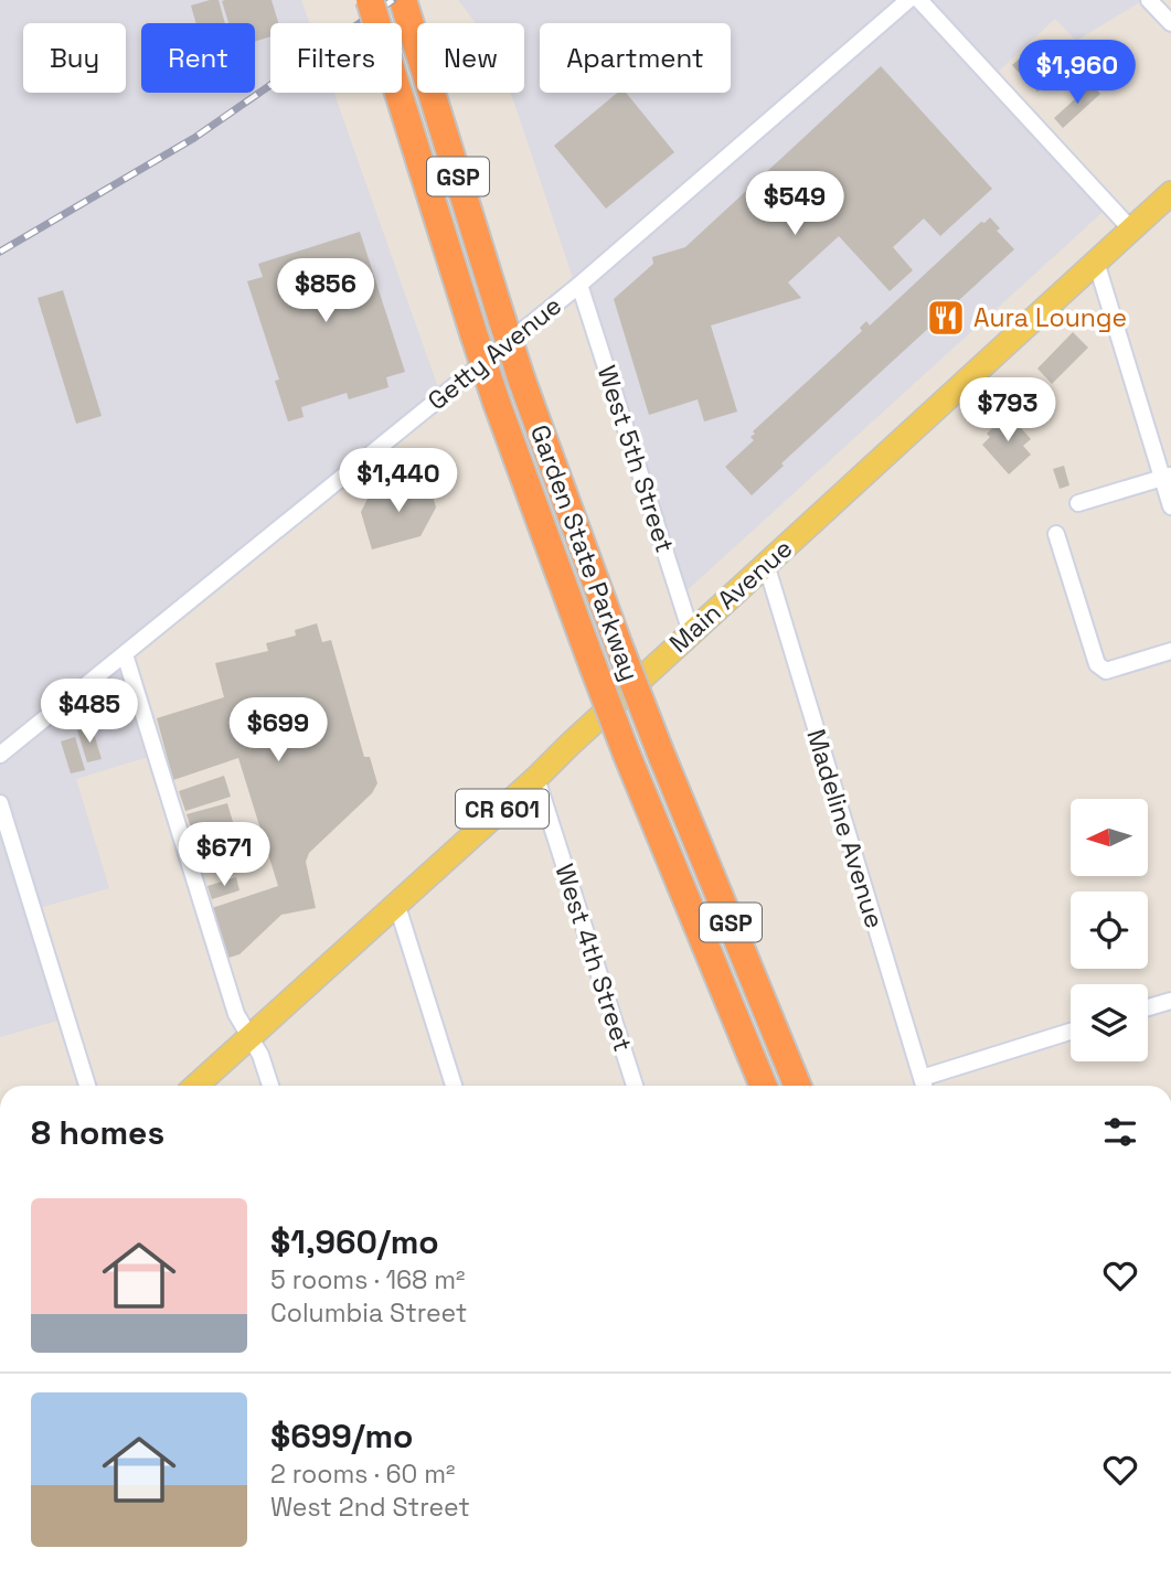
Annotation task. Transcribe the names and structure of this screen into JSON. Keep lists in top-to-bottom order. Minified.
{"streets":{"highway":["GSP","Garden State Parkway"],"main road":["Main Avenue","CR 601"],"street":["Getty Avenue","West 5th Street","Madeline Avenue","West 4th Street"]},"crossings":[["Getty Avenue","West 5th Street"],["West 5th Street","Main Avenue"],["Main Avenue","Madeline Avenue"],["Main Avenue","West 4th Street"]],"places":{"restaurant":["Aura Lounge"]},"north":"left","page":{"chip":["Buy","Rent","Filters","New","Apartment"],"price":["$1,960","$549","$856","$793","$1,440","$485","$699","$671"],"heading":"8 homes","list":[{"name":"$1,960/mo","note":"5 rooms · 168 m² · Columbia Street"},{"name":"$699/mo","note":"2 rooms · 60 m² · West 2nd Street"}]}}
